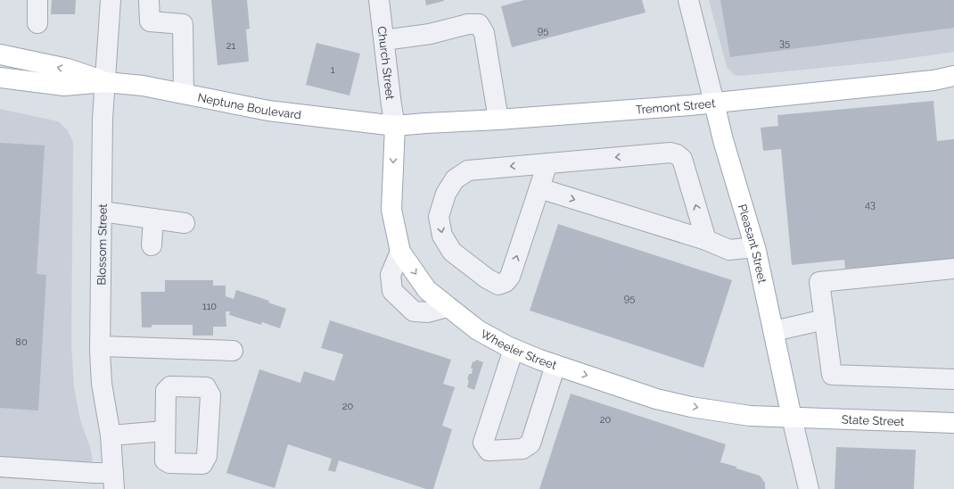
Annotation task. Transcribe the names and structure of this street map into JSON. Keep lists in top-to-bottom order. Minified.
{"streets":{"main road":["Neptune Boulevard","Tremont Street","Pleasant Street","Wheeler Street","State Street"],"street":["Church Street","Blossom Street"]},"crossings":[["Church Street","Neptune Boulevard"],["Church Street","Tremont Street"],["Church Street","Wheeler Street"],["Neptune Boulevard","Tremont Street"],["Neptune Boulevard","Blossom Street"],["Neptune Boulevard","Wheeler Street"],["Tremont Street","Pleasant Street"],["Tremont Street","Wheeler Street"],["Pleasant Street","Wheeler Street"],["Pleasant Street","State Street"],["Wheeler Street","State Street"]],"one_way":["Wheeler Street"],"house_numbers":["95","35","21","1","43","95","110","80","20","20"]}
